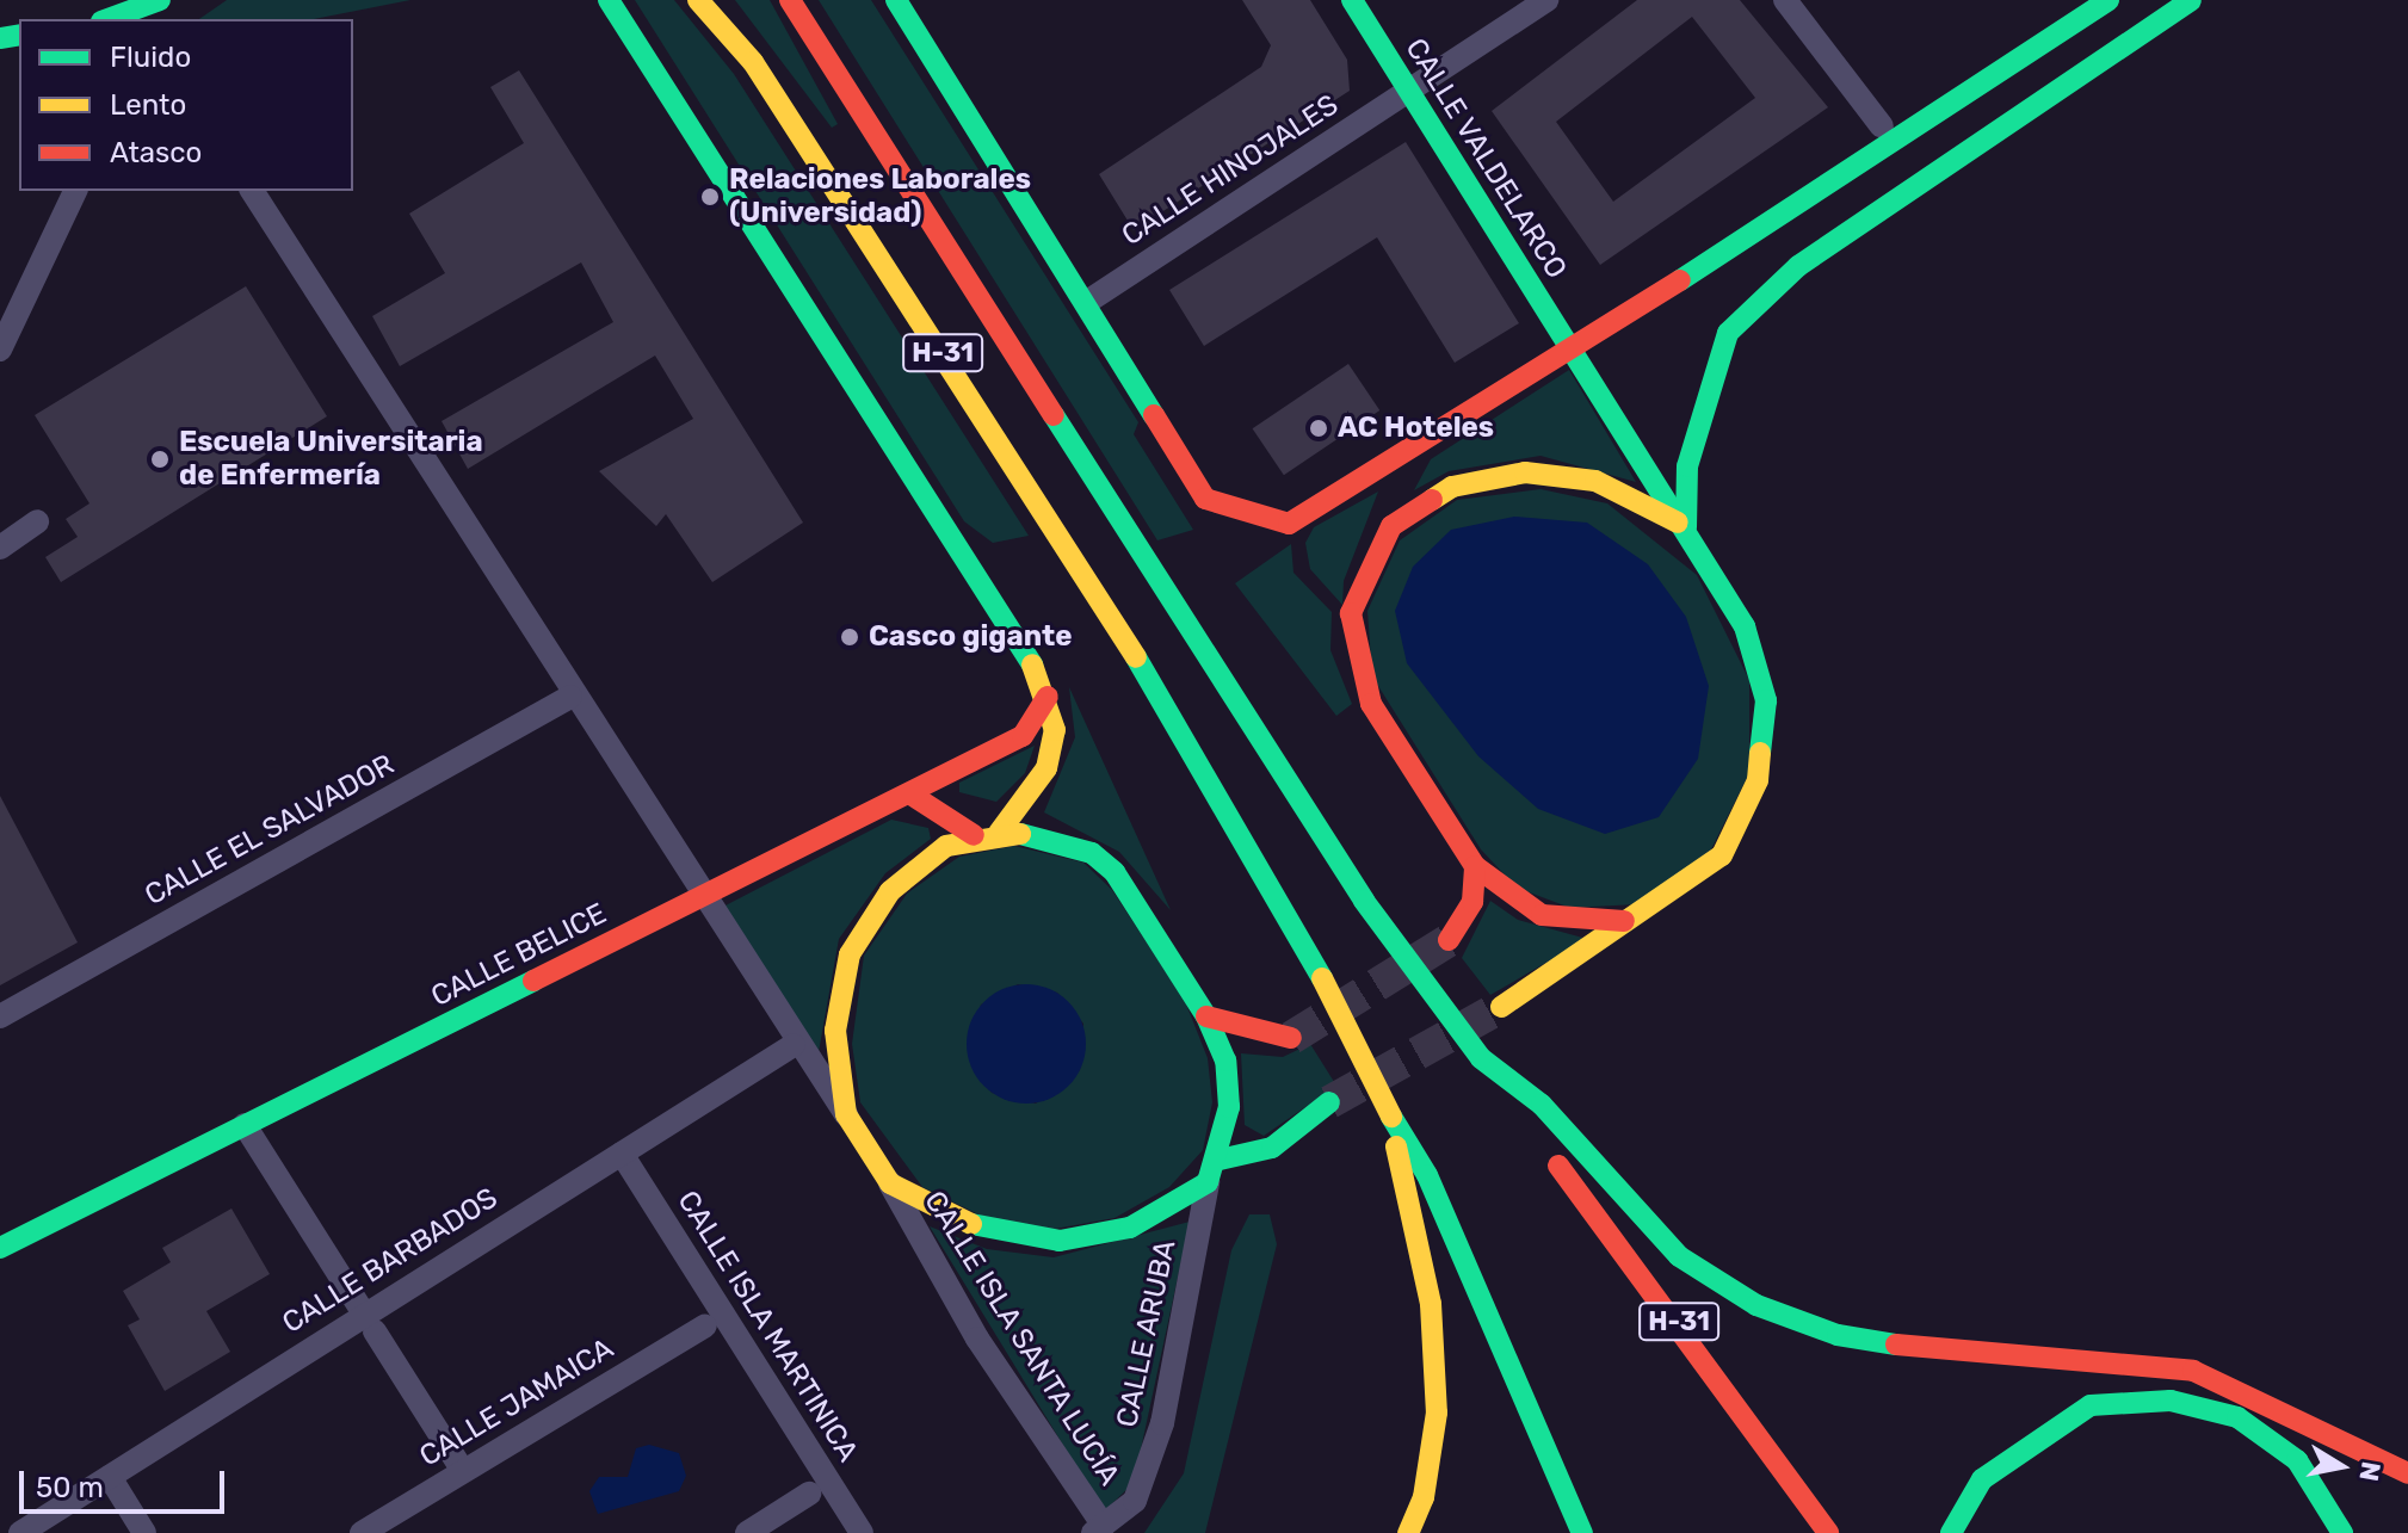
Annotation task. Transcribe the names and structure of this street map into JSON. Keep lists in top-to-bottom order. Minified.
{"streets":{"main road":["CALLE VALDELARCO","H-31","CALLE BELICE"],"street":["CALLE HINOJALES","CALLE EL SALVADOR","CALLE BARBADOS","CALLE ISLA MARTINICA","CALLE ARUBA","CALLE ISLA SANTA LUCÍA","CALLE JAMAICA"]},"crossings":[["CALLE VALDELARCO","CALLE HINOJALES"],["CALLE BARBADOS","CALLE ISLA MARTINICA"],["CALLE ARUBA","CALLE ISLA SANTA LUCÍA"]],"places":["Relaciones Laborales (Universidad)","AC Hoteles","Escuela Universitaria de Enfermería","Casco gigante"],"legend":["Fluido","Lento","Atasco"],"scale_bar":"50 m","north":"right"}
